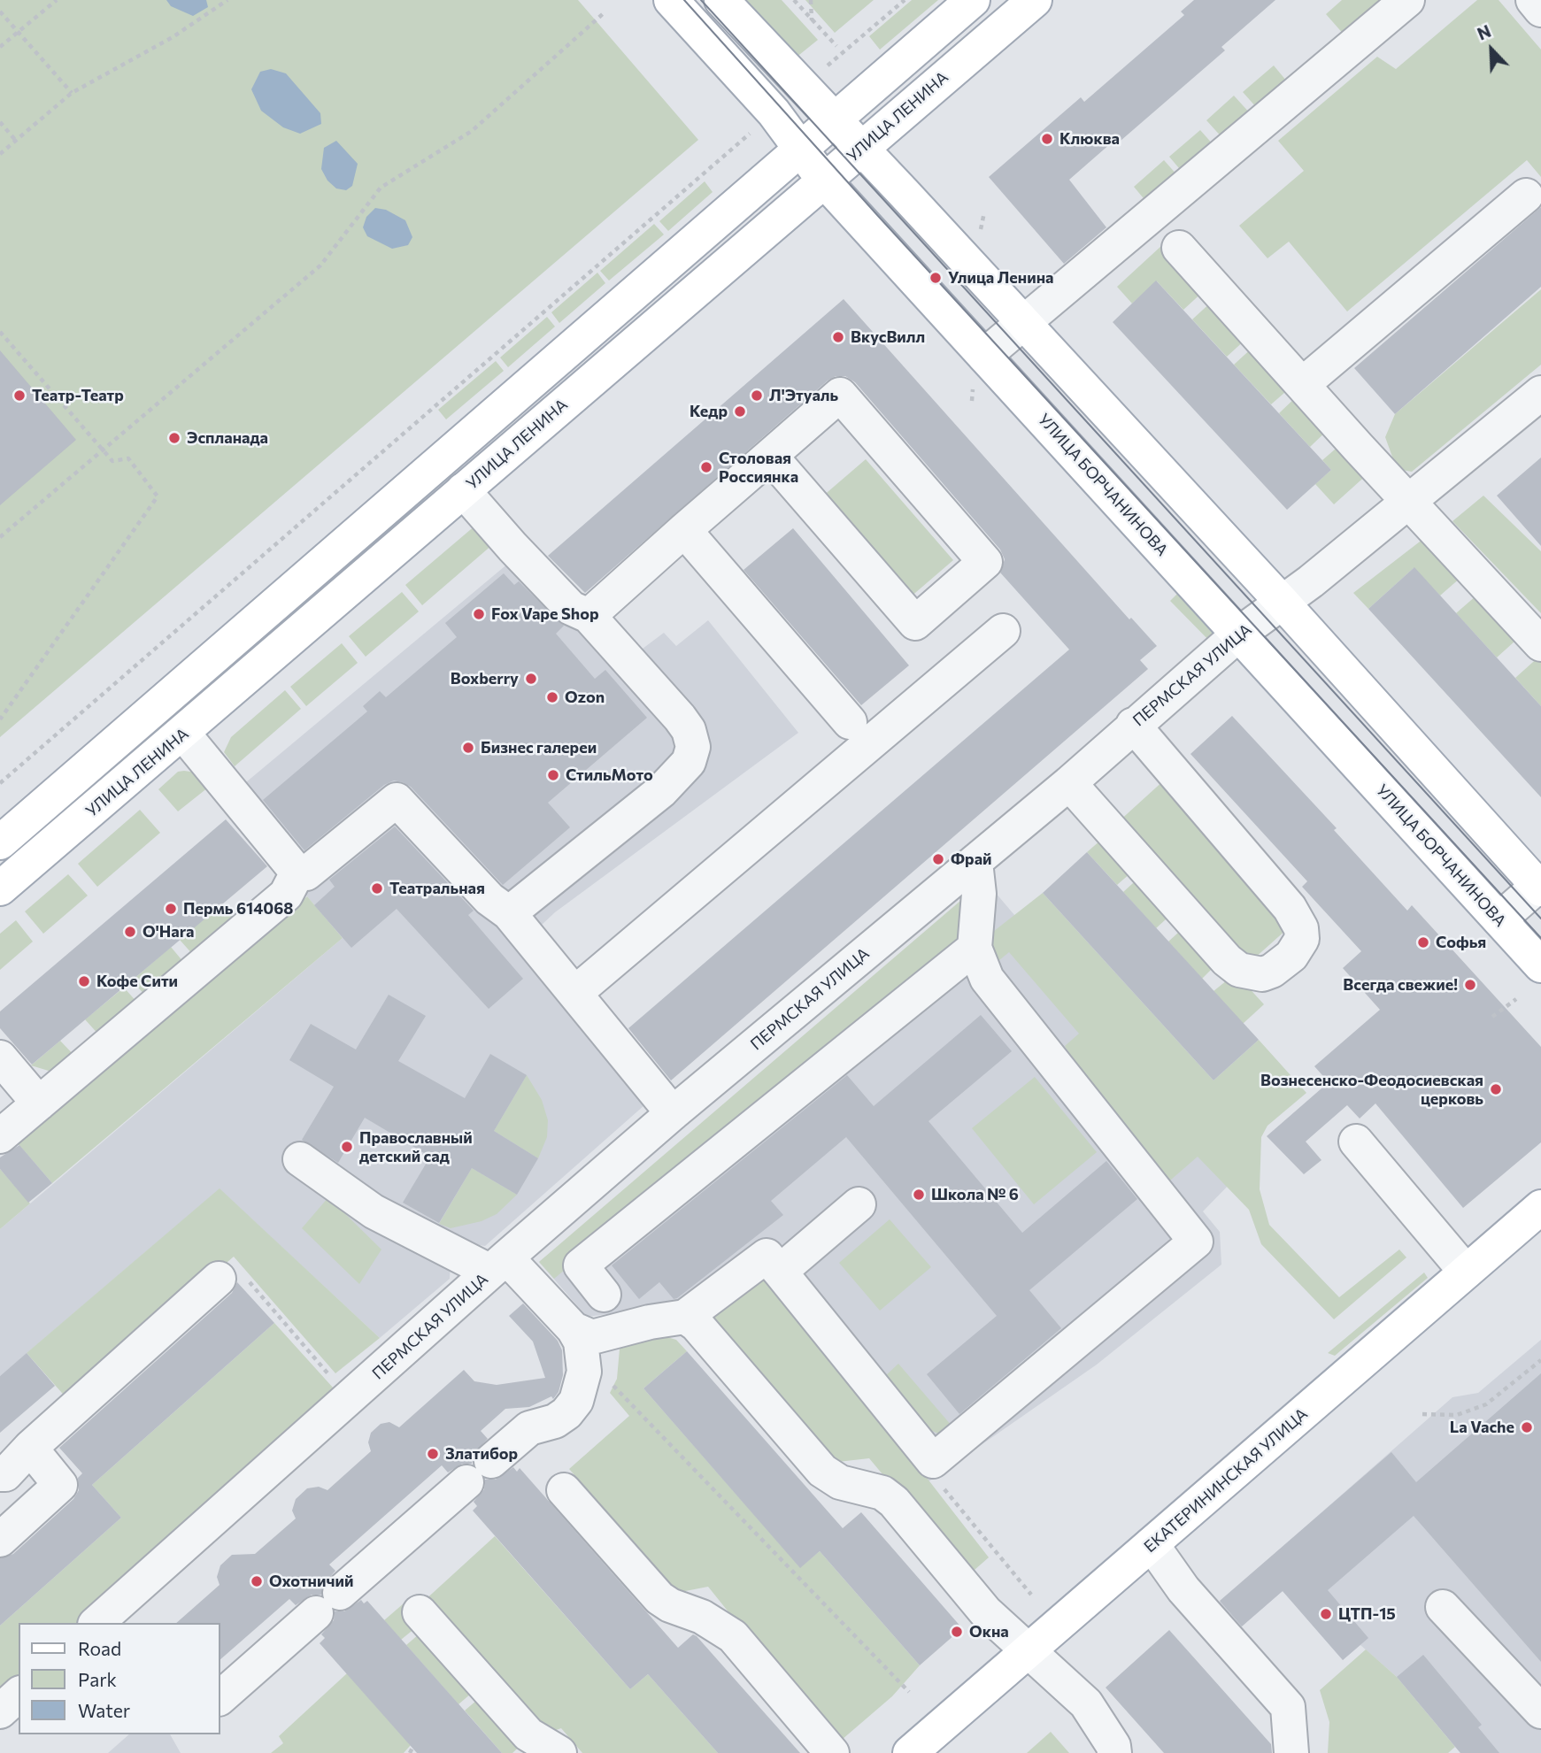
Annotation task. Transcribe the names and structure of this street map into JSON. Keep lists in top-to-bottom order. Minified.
{"streets":{"main road":["УЛИЦА ЛЕНИНА","УЛИЦА БОРЧАНИНОВА","ЕКАТЕРИНИНСКАЯ УЛИЦА"],"street":["ПЕРМСКАЯ УЛИЦА"]},"crossings":[["УЛИЦА ЛЕНИНА","УЛИЦА БОРЧАНИНОВА"],["УЛИЦА БОРЧАНИНОВА","ПЕРМСКАЯ УЛИЦА"]],"places":["Клюква","Улица Ленина","ВкусВилл","Театр-Театр","Л'Этуаль","Кедр","Эспланада","Столовая Россиянка","Fox Vape Shop","Boxberry","Ozon","Бизнес галереи","СтильМото","Фрай","Театральная","Пермь 614068","O'Hara","Софья","Кофе Сити","Всегда свежие!","Вознесенско-Феодосиевская церковь","Православный детский сад","Школа № 6","La Vache","Златибор","Охотничий","ЦТП-15","Окна"],"legend":["Road","Park","Water"],"north":"top left"}
